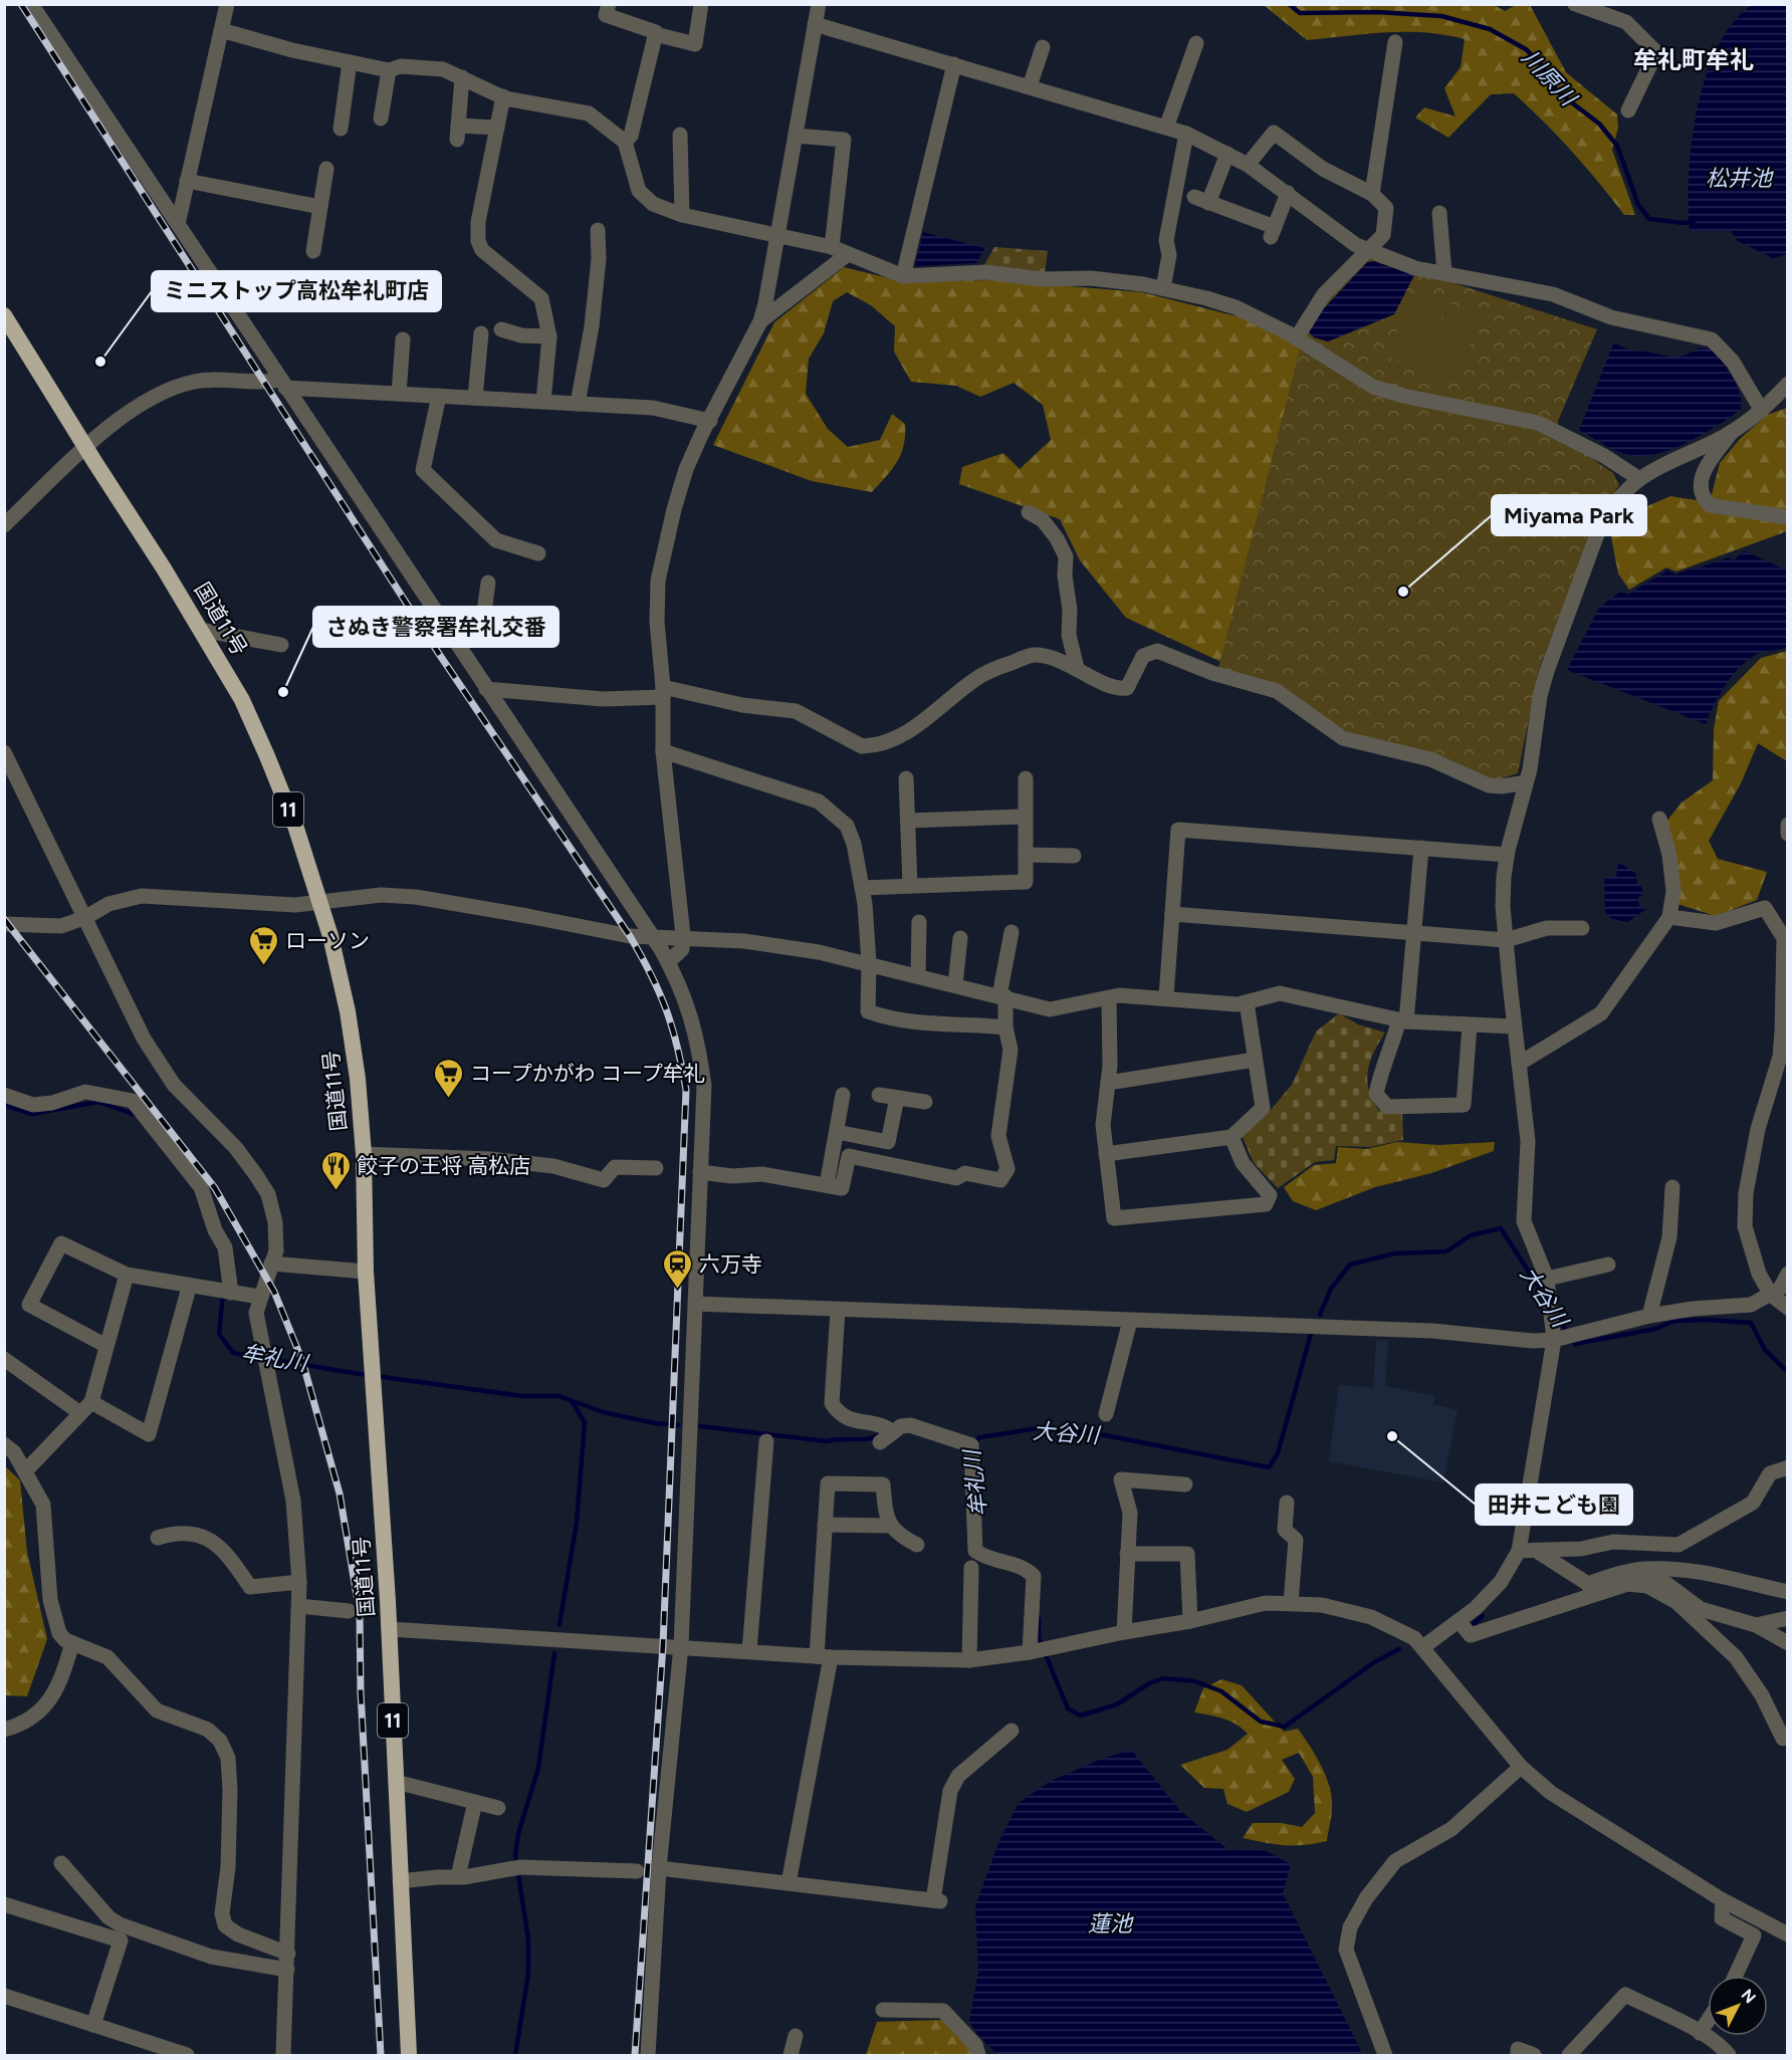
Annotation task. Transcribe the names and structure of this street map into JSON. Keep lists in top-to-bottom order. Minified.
{"streets":{"highway":["国道11号","11"]},"districts":["牟礼町牟礼"],"water":["川原川","松井池","大谷川","牟礼川","蓮池"],"places":{"other":["ミニストップ高松牟礼町店","Miyama Park","さぬき警察署牟礼交番","田井こども園"],"supermarket":["ローソン","コープかがわ コープ牟礼"],"restaurant":["餃子の王将 高松店"],"station":["六万寺"]},"north":"top right"}
